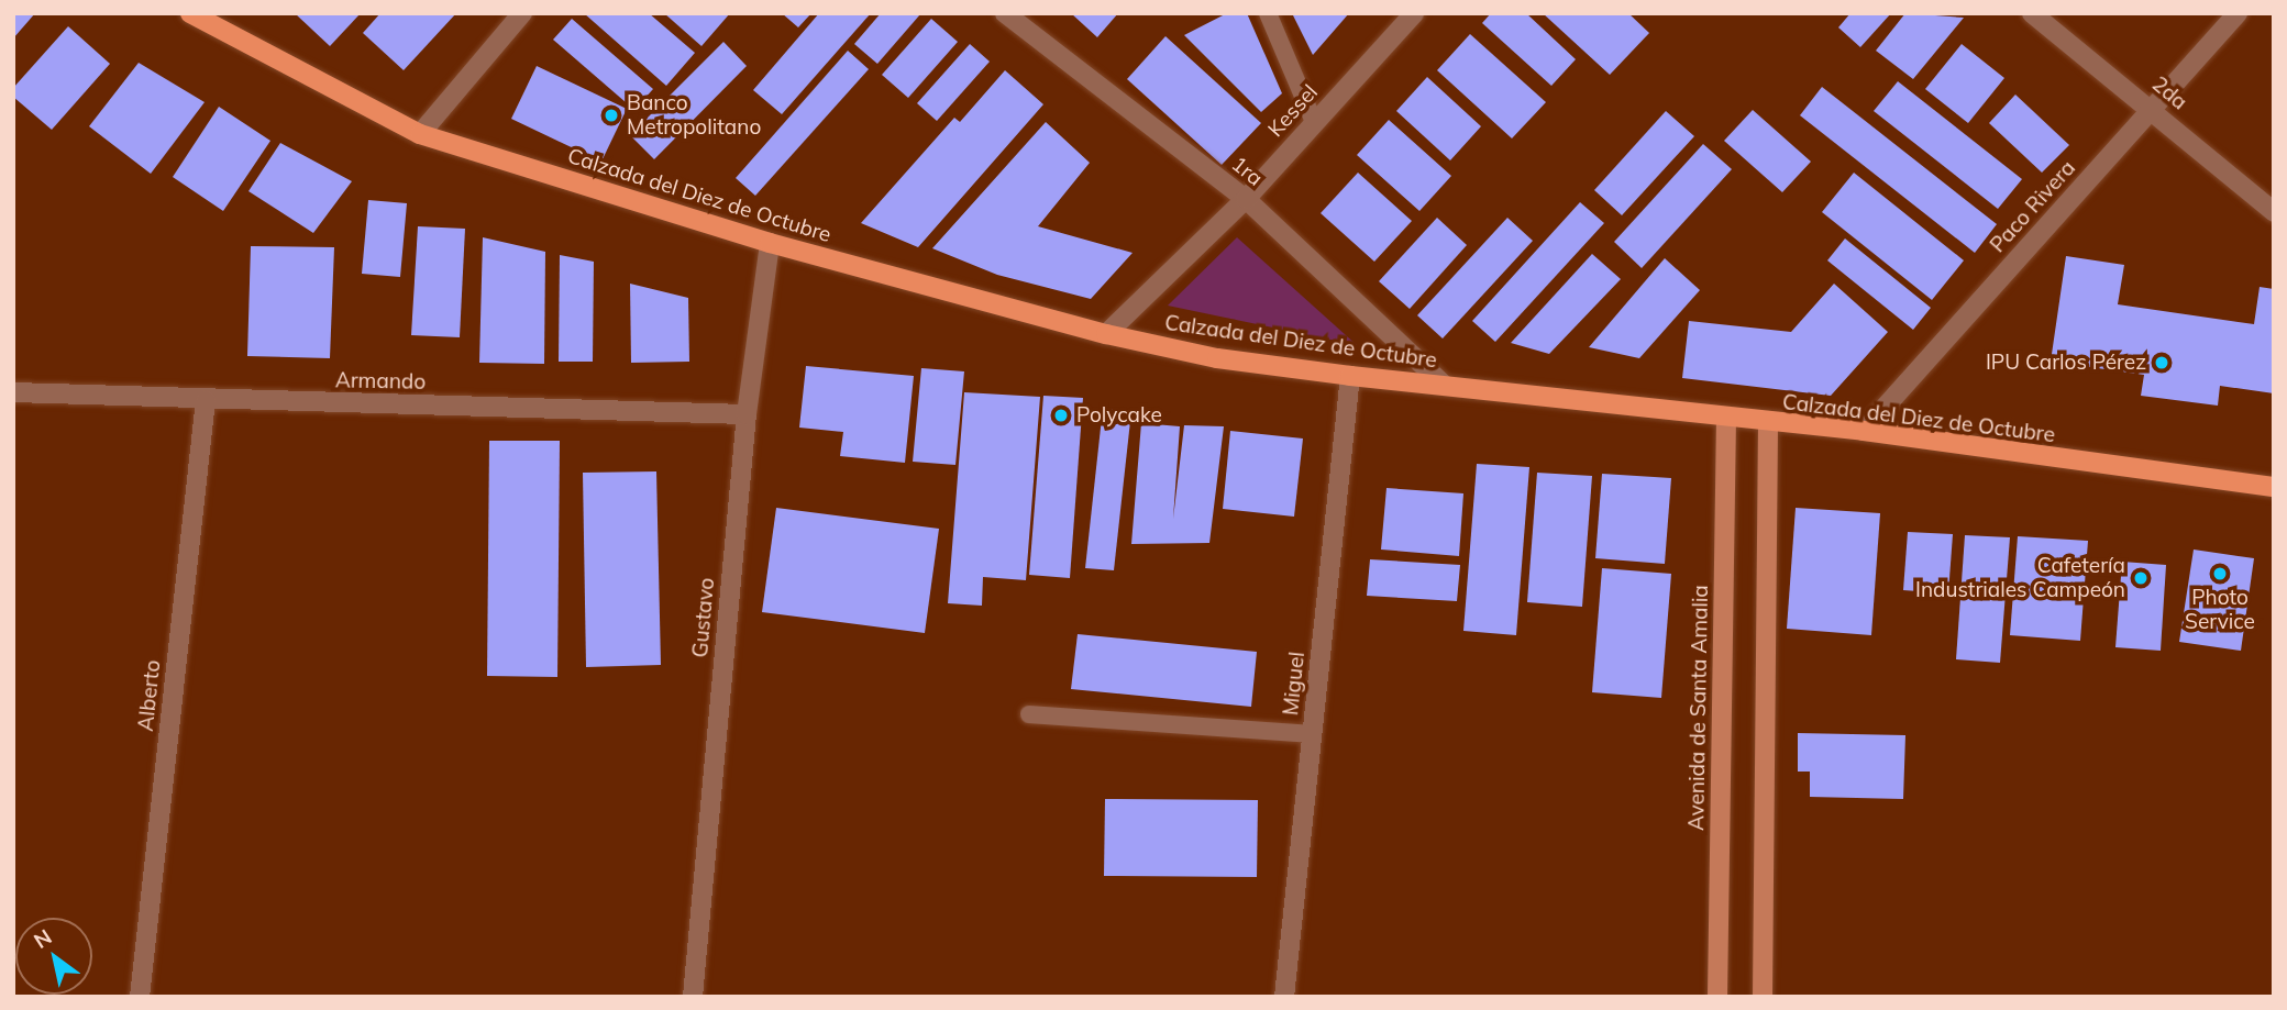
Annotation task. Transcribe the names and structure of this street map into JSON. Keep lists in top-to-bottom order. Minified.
{"streets":{"main road":["Calzada del Diez de Octubre"],"street":["2da","Kessel","1ra","Paco Rivera","Armando","Gustavo","Miguel","Alberto","Avenida de Santa Amalia"]},"crossings":[["2da","Paco Rivera"],["Kessel","1ra"],["Kessel","Calzada del Diez de Octubre"],["1ra","Calzada del Diez de Octubre"],["Calzada del Diez de Octubre","Paco Rivera"],["Calzada del Diez de Octubre","Gustavo"],["Calzada del Diez de Octubre","Miguel"],["Calzada del Diez de Octubre","Avenida de Santa Amalia"],["Armando","Gustavo"],["Armando","Alberto"]],"places":["Banco Metropolitano","IPU Carlos Pérez","Polycake","Photo Service","Cafetería Industriales Campeón"],"north":"top left"}
